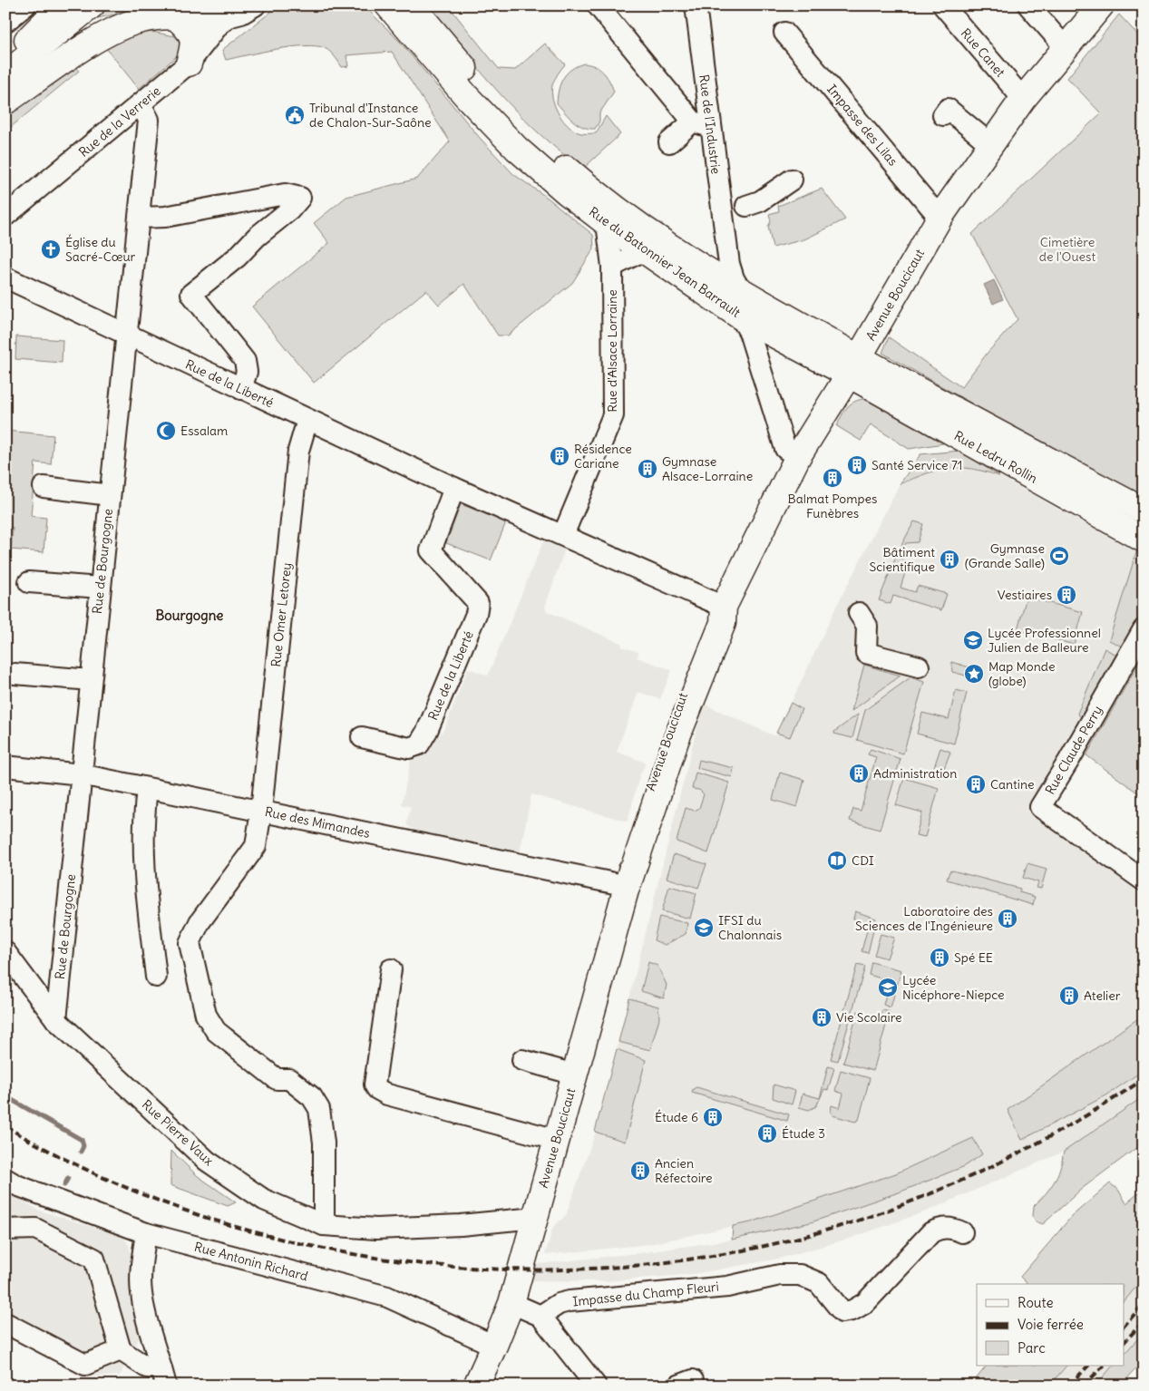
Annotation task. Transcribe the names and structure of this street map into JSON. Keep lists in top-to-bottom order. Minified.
{"streets":{"main road":["Rue du Batonnier Jean Barrault","Avenue Boucicaut","Rue Ledru Rollin"],"street":["Rue Canet","Rue de la Verrerie","Rue de l'Industrie","Impasse des Lilas","Rue d'Alsace Lorraine","Rue de la Liberté","Rue de Bourgogne","Rue Omer Letorey","Rue Claude Perry","Rue des Mimandes","Rue Pierre Vaux","Rue Antonin Richard","Impasse du Champ Fleuri"]},"crossings":[["Rue Canet","Avenue Boucicaut"],["Rue de la Verrerie","Rue de Bourgogne"],["Rue de l'Industrie","Rue du Batonnier Jean Barrault"],["Impasse des Lilas","Avenue Boucicaut"],["Rue du Batonnier Jean Barrault","Avenue Boucicaut"],["Rue du Batonnier Jean Barrault","Rue d'Alsace Lorraine"],["Rue du Batonnier Jean Barrault","Rue Ledru Rollin"],["Avenue Boucicaut","Rue de la Liberté"],["Avenue Boucicaut","Rue Ledru Rollin"],["Avenue Boucicaut","Rue des Mimandes"],["Avenue Boucicaut","Rue Pierre Vaux"],["Avenue Boucicaut","Rue Antonin Richard"],["Rue d'Alsace Lorraine","Rue de la Liberté"],["Rue de la Liberté","Rue de Bourgogne"],["Rue de la Liberté","Rue Omer Letorey"],["Rue de Bourgogne","Rue des Mimandes"],["Rue de Bourgogne","Rue Pierre Vaux"],["Rue Omer Letorey","Rue des Mimandes"],["Rue Omer Letorey","Rue Pierre Vaux"]],"districts":["Bourgogne"],"parks":["Cimetière de l'Ouest"],"places":{"public building":["Tribunal d'Instance de Chalon-Sur-Saône"],"church":["Église du Sacré-Cœur"],"mosque":["Essalam"],"building":["Résidence Cariane","Santé Service 71","Gymnase Alsace-Lorraine","Balmat Pompes Funèbres","Bâtiment Scientifique","Vestiaires","Administration","Cantine","Laboratoire des Sciences de l'Ingénieure","Spé EE","Atelier","Vie Scolaire","Étude 6","Étude 3","Ancien Réfectoire"],"sports":["Gymnase (Grande Salle)"],"school or university":["Lycée Professionnel Julien de Balleure","IFSI du Chalonnais","Lycée Nicéphore-Niepce"],"place":["Map Monde (globe)"],"library":["CDI"]},"legend":["Route","Voie ferrée","Parc"]}
